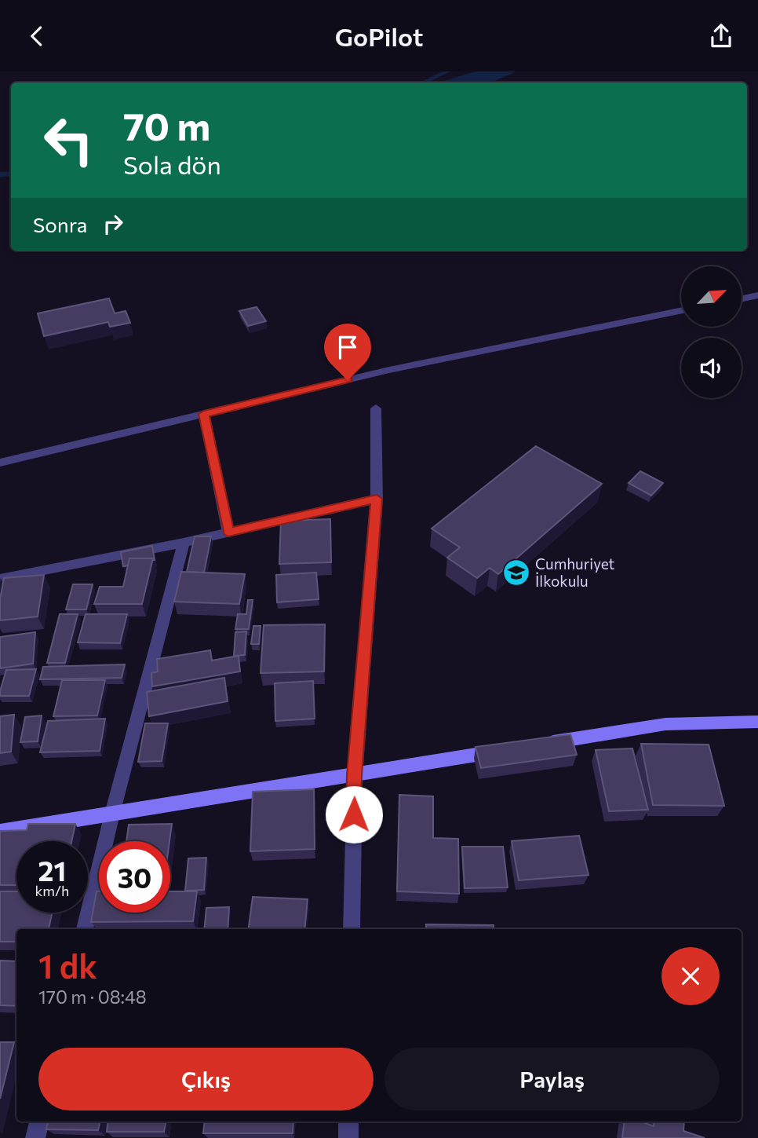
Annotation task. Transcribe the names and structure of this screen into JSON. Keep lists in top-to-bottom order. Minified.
{"places":{"school or university":["Cumhuriyet İlkokulu"]},"north":"top right","page":{"header":"GoPilot","turn":["70 m","Sola dön"],"then":"Sonra","speed":"21 km/h","limit":"30","heading":["1 dk","170 m · 08:48"],"buttons":["Çıkış","Paylaş"]}}
